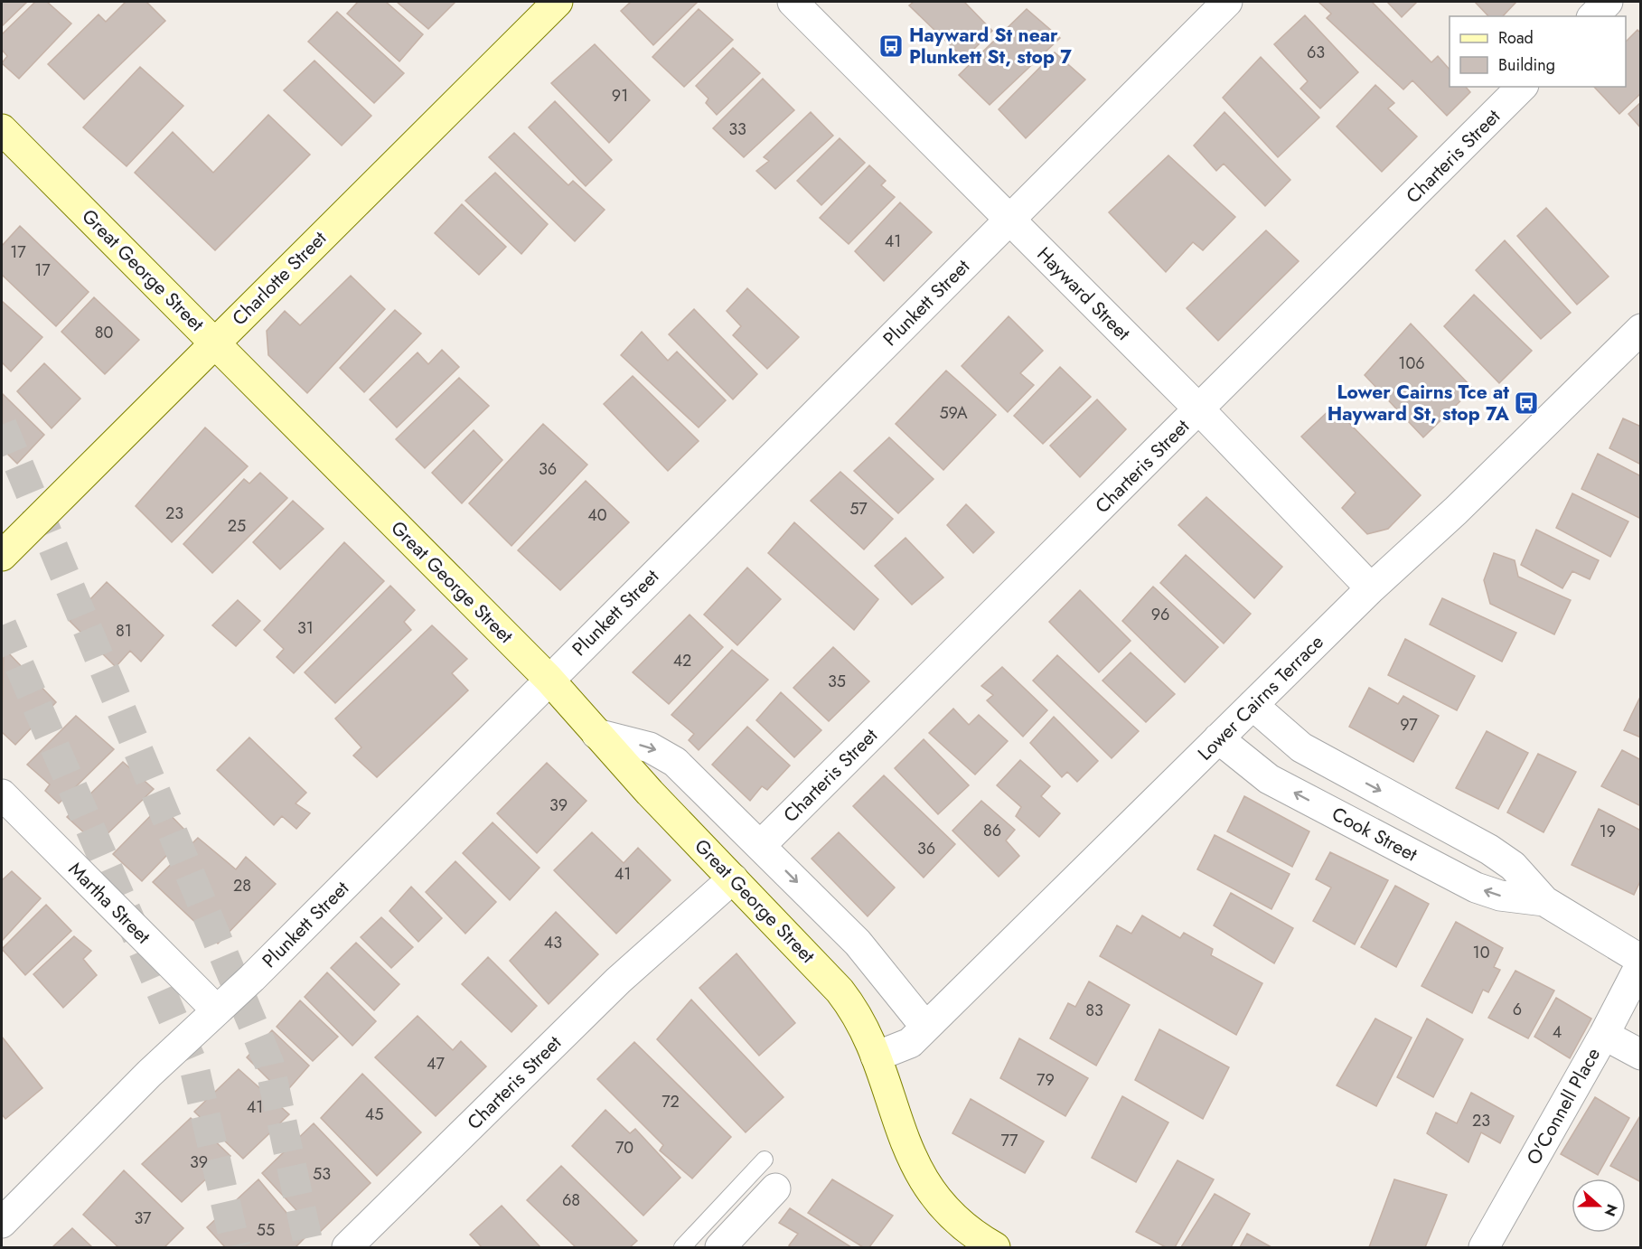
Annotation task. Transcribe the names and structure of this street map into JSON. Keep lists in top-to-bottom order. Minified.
{"streets":{"street":["Charteris Street","Great George Street","Charlotte Street","Hayward Street","Plunkett Street","Lower Cairns Terrace","Cook Street","Martha Street","O'Connell Place"]},"crossings":[["Charteris Street","Great George Street"],["Charteris Street","Hayward Street"],["Great George Street","Charlotte Street"],["Great George Street","Plunkett Street"],["Great George Street","Lower Cairns Terrace"],["Hayward Street","Plunkett Street"],["Hayward Street","Lower Cairns Terrace"],["Plunkett Street","Martha Street"],["Lower Cairns Terrace","Cook Street"],["Cook Street","O'Connell Place"]],"places":{"bus stop":["Hayward St near Plunkett St, stop 7","Lower Cairns Tce at Hayward St, stop 7A"]},"house_numbers":["63","91","33","41","17","17","80","106","59A","36","57","23","40","25","96","31","81","42","35","97","39","86","19","36","41","28","43","10","6","83","4","47","79","72","41","45","23","77","70","39","53","68","37","55"],"legend":["Road","Building"],"north":"right"}
